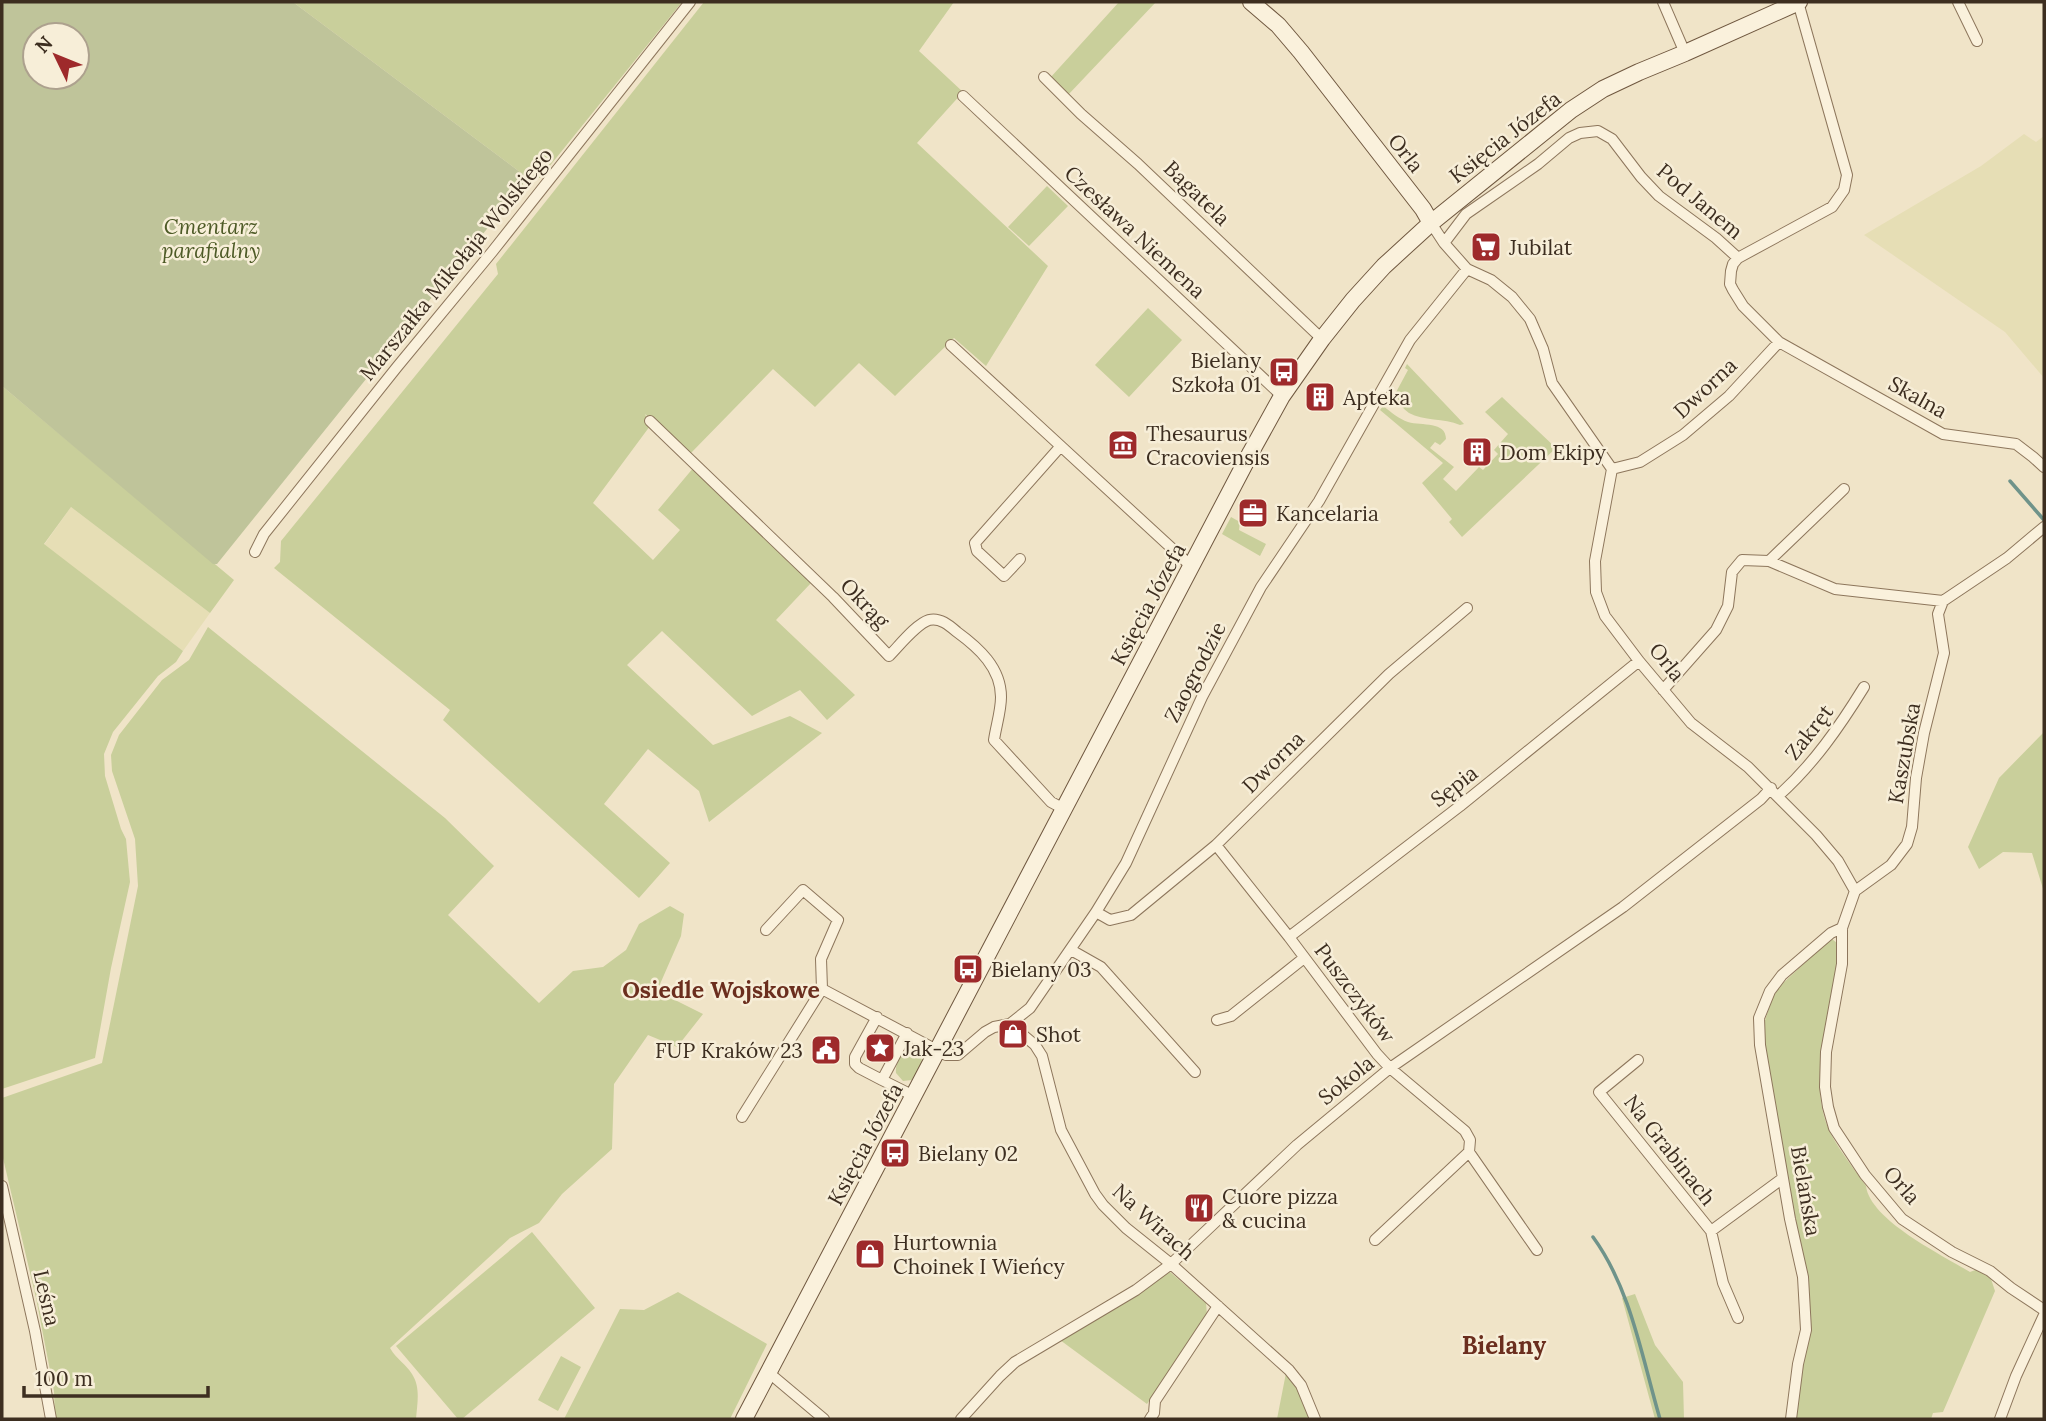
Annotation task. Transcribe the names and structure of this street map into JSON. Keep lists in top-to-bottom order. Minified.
{"streets":{"street":["Księcia Józefa","Orla","Bagatela","Pod Janem","Czesława Niemena","Marszałka Mikołaja Wolskiego","Dworna","Skalna","Okrąg","Zaogrodzie","Zakręt","Kaszubska","Sępia","Puszczyków","Sokola","Na Grabinach","Bielańska","Na Wirach","Leśna"]},"crossings":[["Księcia Józefa","Orla"],["Księcia Józefa","Bagatela"],["Księcia Józefa","Pod Janem"],["Księcia Józefa","Czesława Niemena"],["Księcia Józefa","Okrąg"],["Księcia Józefa","Zaogrodzie"],["Orla","Pod Janem"],["Orla","Dworna"],["Orla","Zaogrodzie"],["Orla","Zakręt"],["Orla","Kaszubska"],["Orla","Sępia"],["Orla","Sokola"],["Orla","Bielańska"],["Pod Janem","Dworna"],["Pod Janem","Skalna"],["Dworna","Skalna"],["Dworna","Zaogrodzie"],["Dworna","Puszczyków"],["Zaogrodzie","Na Wirach"],["Zakręt","Sokola"],["Sępia","Puszczyków"],["Puszczyków","Sokola"],["Sokola","Na Wirach"],["Na Grabinach","Bielańska"]],"districts":["Osiedle Wojskowe","Bielany"],"parks":["Cmentarz parafialny"],"places":{"supermarket":["Jubilat"],"bus stop":["Bielany Szkoła 01","Bielany 03","Bielany 02"],"building":["Apteka","Dom Ekipy"],"museum":["Thesaurus Cracoviensis"],"office":["Kancelaria"],"shop":["Shot","Hurtownia Choinek I Wieńcy"],"place":["Jak-23"],"public building":["FUP Kraków 23"],"restaurant":["Cuore pizza & cucina"]},"scale_bar":"100 m","north":"top left"}
